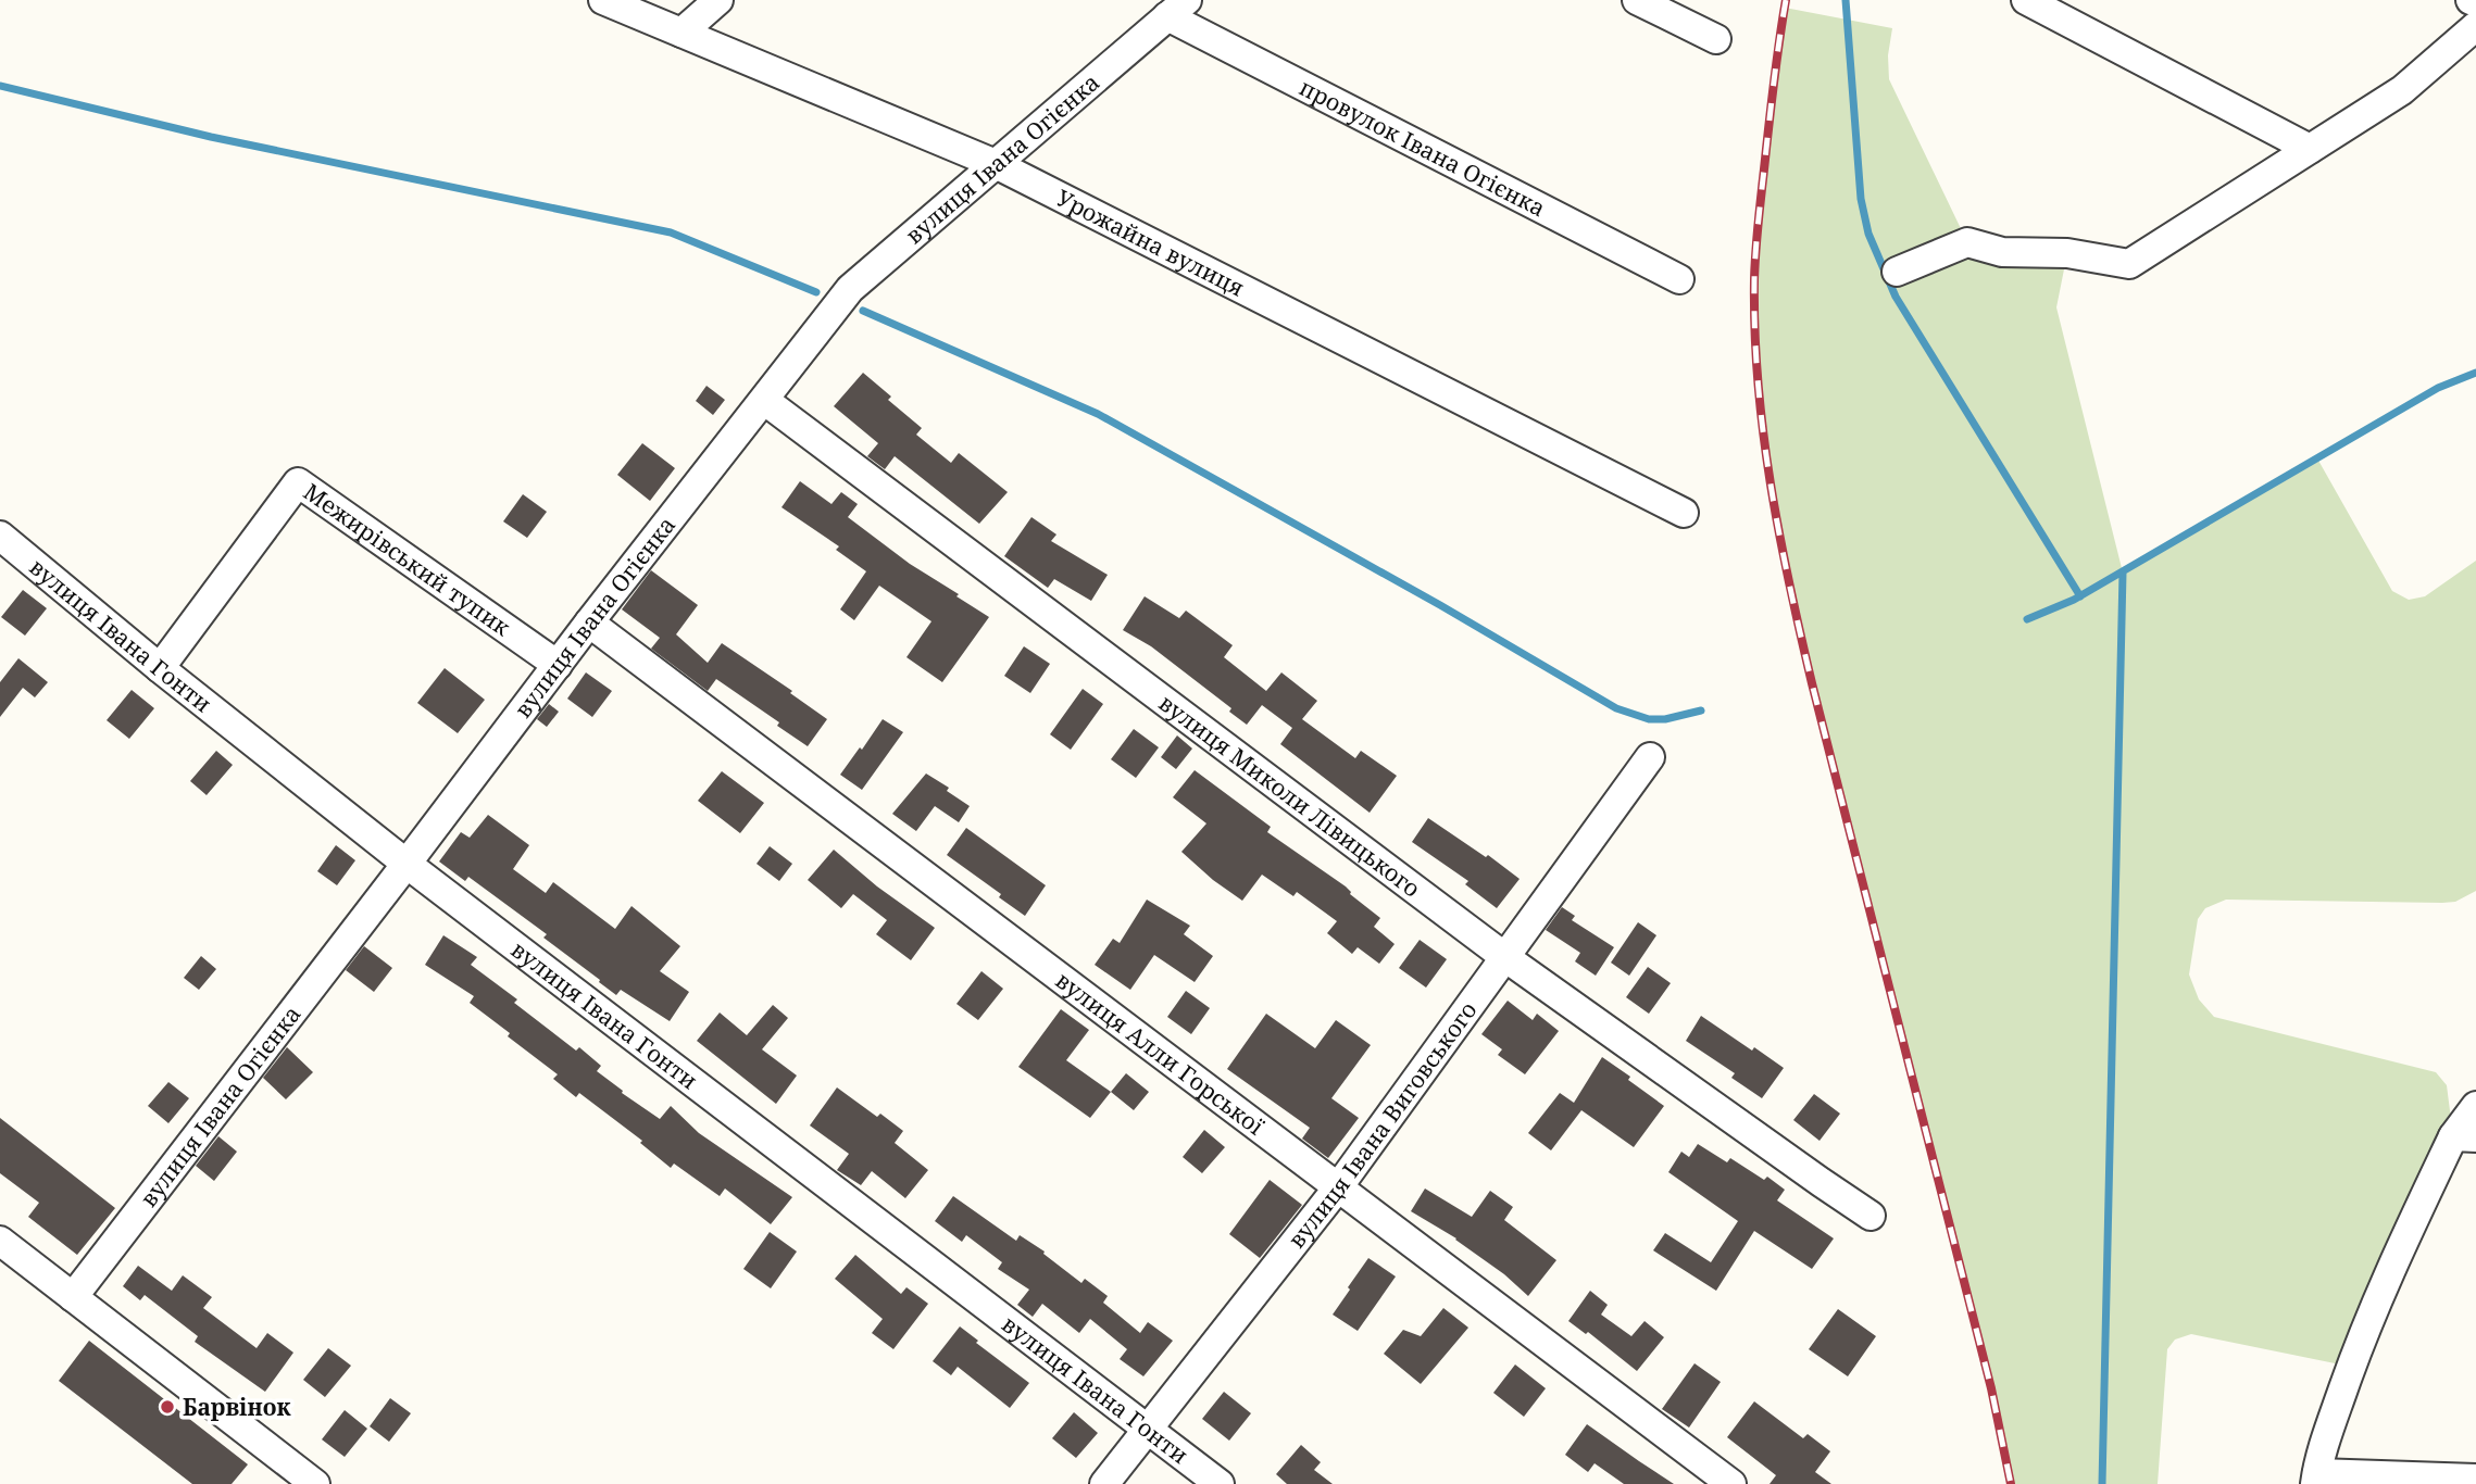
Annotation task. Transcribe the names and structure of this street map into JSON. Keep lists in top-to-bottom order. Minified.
{"streets":{"street":["провулок Івана Огієнка","вулиця Івана Огієнка","Урожайна вулиця","Межирівський тупик","вулиця Івана Гонти","вулиця Миколи Лівицького","вулиця Алли Горської","вулиця Івана Виговського"]},"crossings":[["провулок Івана Огієнка","вулиця Івана Огієнка"],["вулиця Івана Огієнка","Урожайна вулиця"],["вулиця Івана Огієнка","Межирівський тупик"],["вулиця Івана Огієнка","вулиця Івана Гонти"],["вулиця Івана Огієнка","вулиця Миколи Лівицького"],["вулиця Івана Огієнка","вулиця Алли Горської"],["Межирівський тупик","вулиця Івана Гонти"],["вулиця Івана Гонти","вулиця Івана Виговського"],["вулиця Миколи Лівицького","вулиця Івана Виговського"],["вулиця Алли Горської","вулиця Івана Виговського"]],"places":["Барвінок"]}
